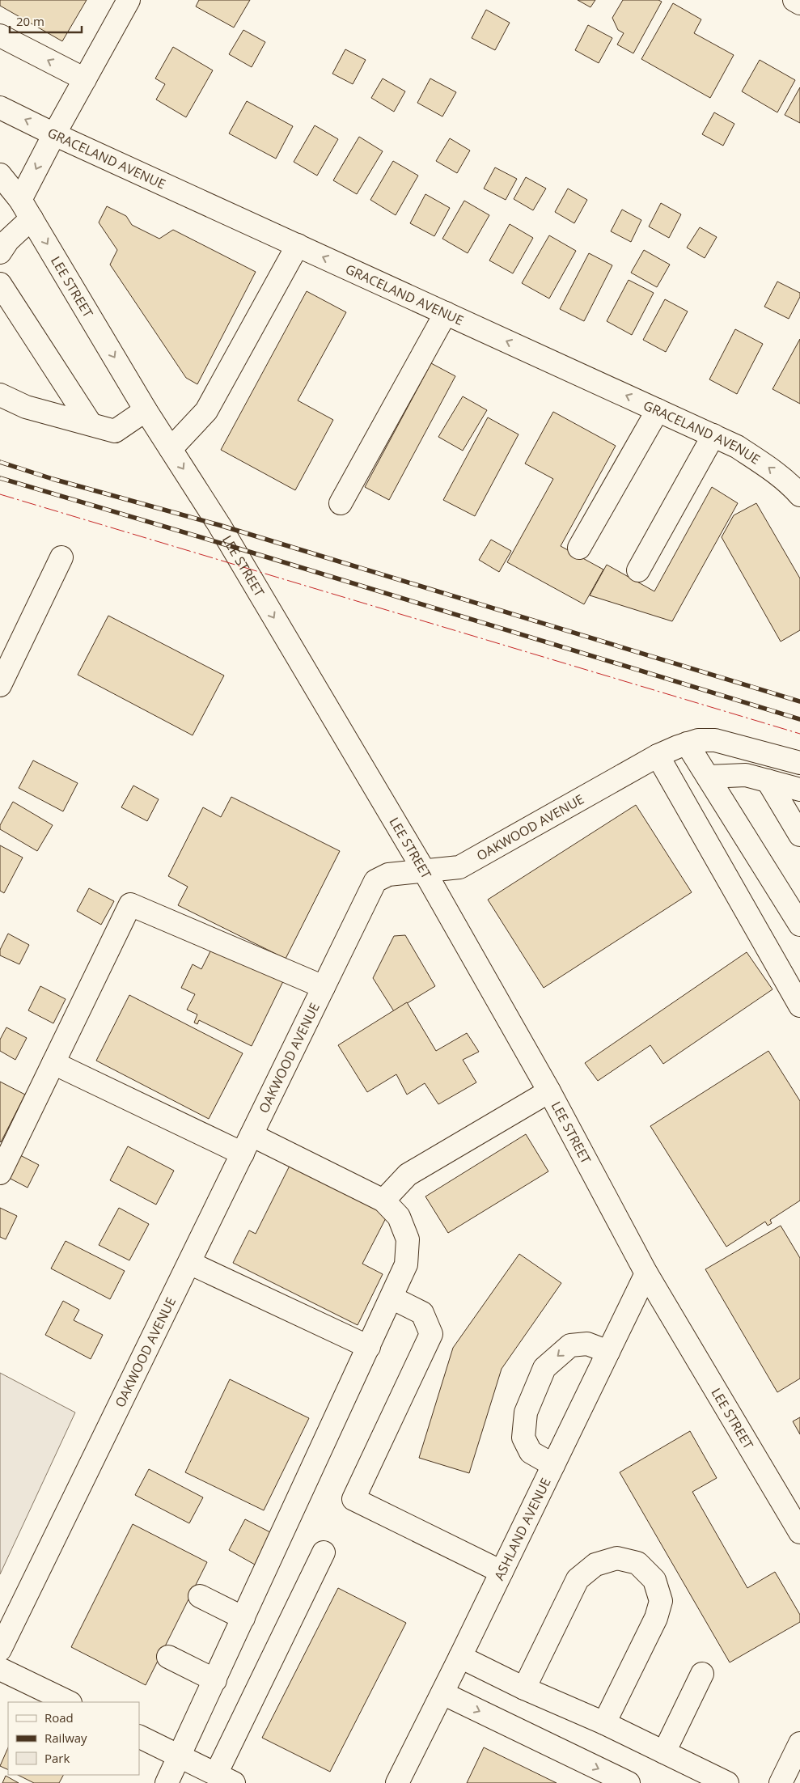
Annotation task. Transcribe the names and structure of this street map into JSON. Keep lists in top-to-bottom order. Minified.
{"streets":{"street":["GRACELAND AVENUE","LEE STREET","OAKWOOD AVENUE","ASHLAND AVENUE"]},"crossings":[["LEE STREET","OAKWOOD AVENUE"],["LEE STREET","ASHLAND AVENUE"]],"one_way":["GRACELAND AVENUE","LEE STREET"],"legend":["Road","Railway","Park"],"scale_bar":"20 m"}
